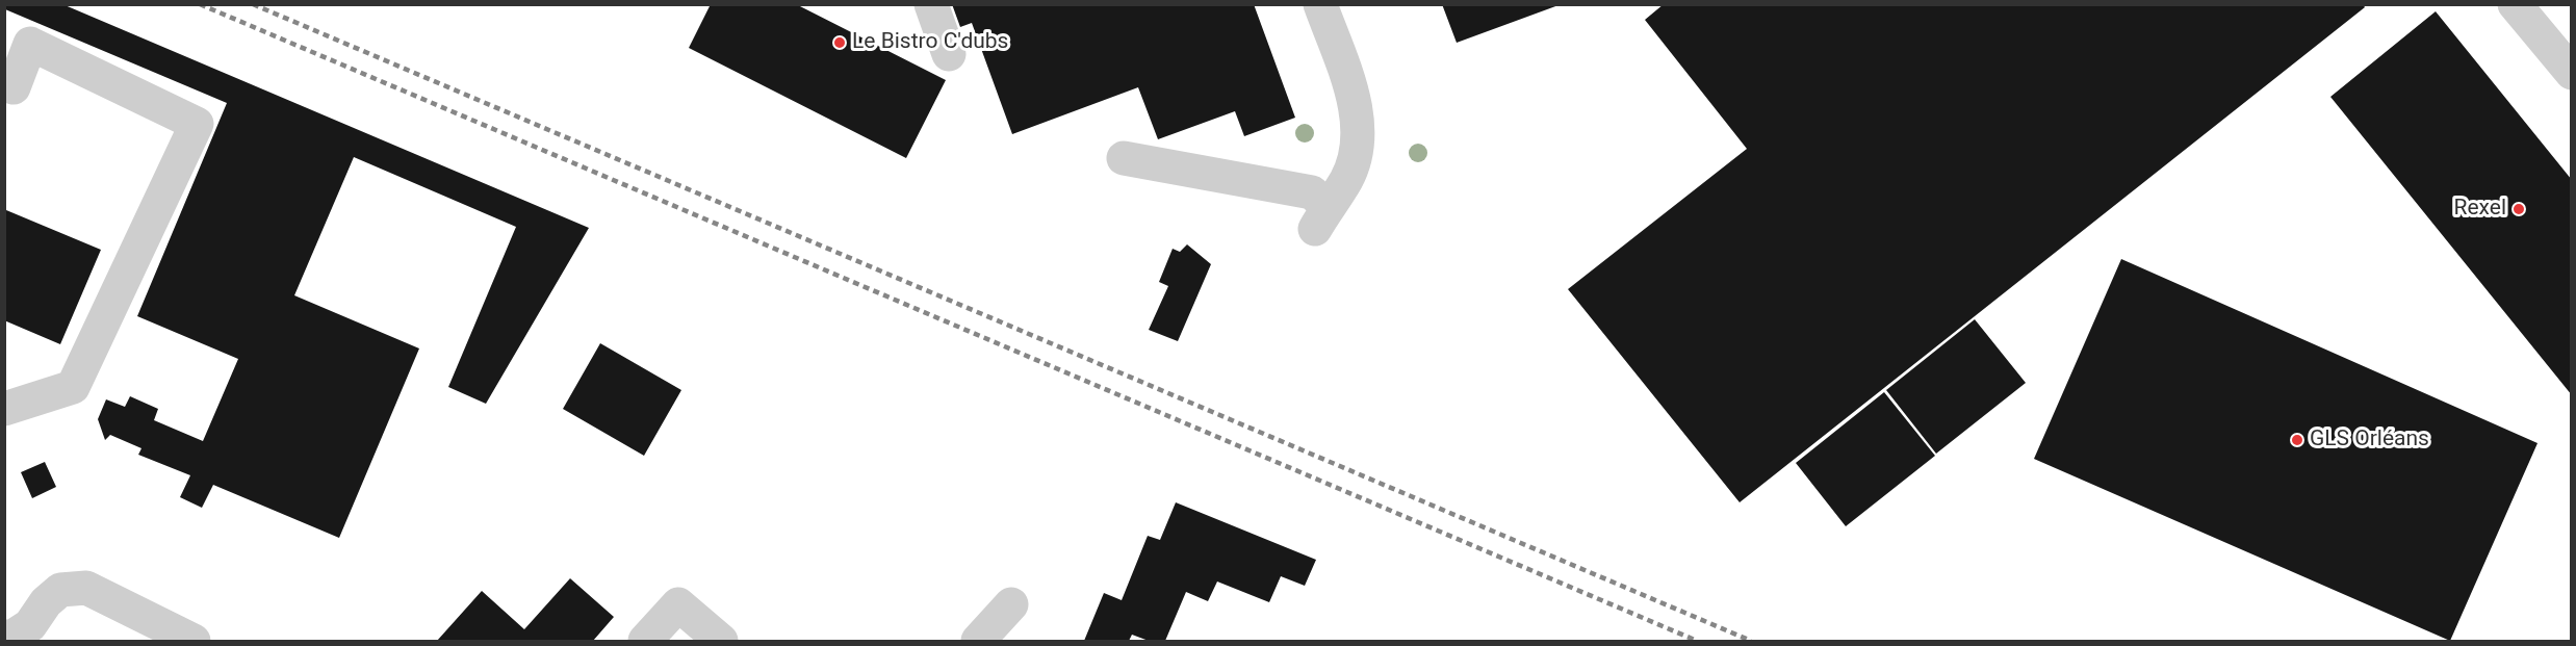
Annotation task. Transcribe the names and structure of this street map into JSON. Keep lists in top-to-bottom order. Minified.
{"places":["Le Bistro C'dubs","Rexel","GLS Orléans"]}
